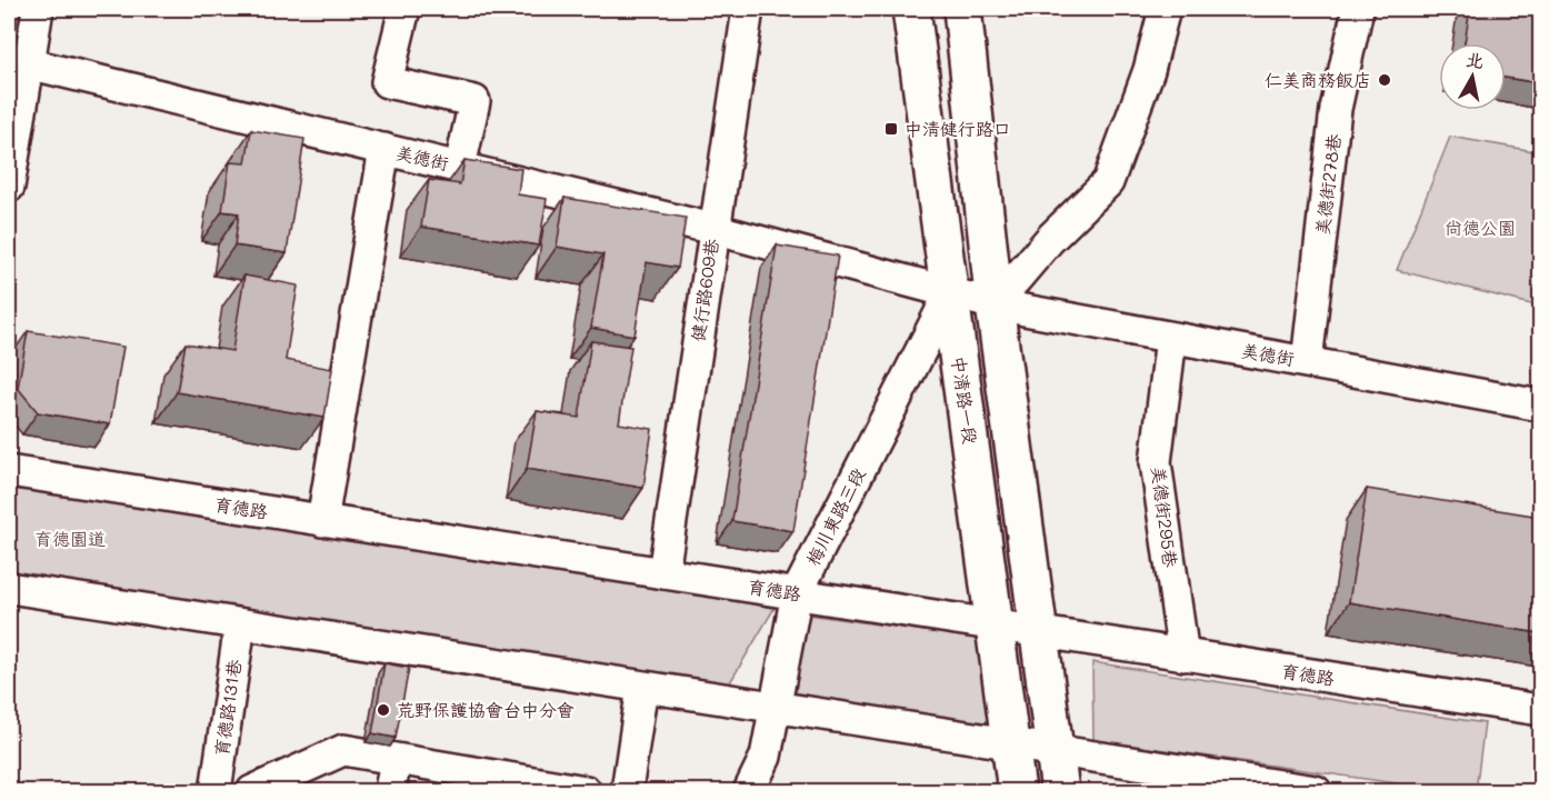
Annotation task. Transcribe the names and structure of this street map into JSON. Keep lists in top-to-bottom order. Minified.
{"streets":{"main road":["中清路一段"],"street":["美德街","美德街278巷","健行路609巷","育德路","梅川東路三段","美德街295巷","育德路131巷"]},"crossings":[["美德街","美德街278巷"],["美德街","健行路609巷"],["美德街","中清路一段"],["美德街","梅川東路三段"],["美德街","美德街295巷"],["健行路609巷","育德路"],["中清路一段","育德路"],["中清路一段","梅川東路三段"],["育德路","梅川東路三段"],["育德路","美德街295巷"]],"parks":["尚德公園","育德園道"],"places":{"other":["仁美商務飯店","荒野保護協會台中分會"],"transit":["中清健行路口"]},"north":"top"}
